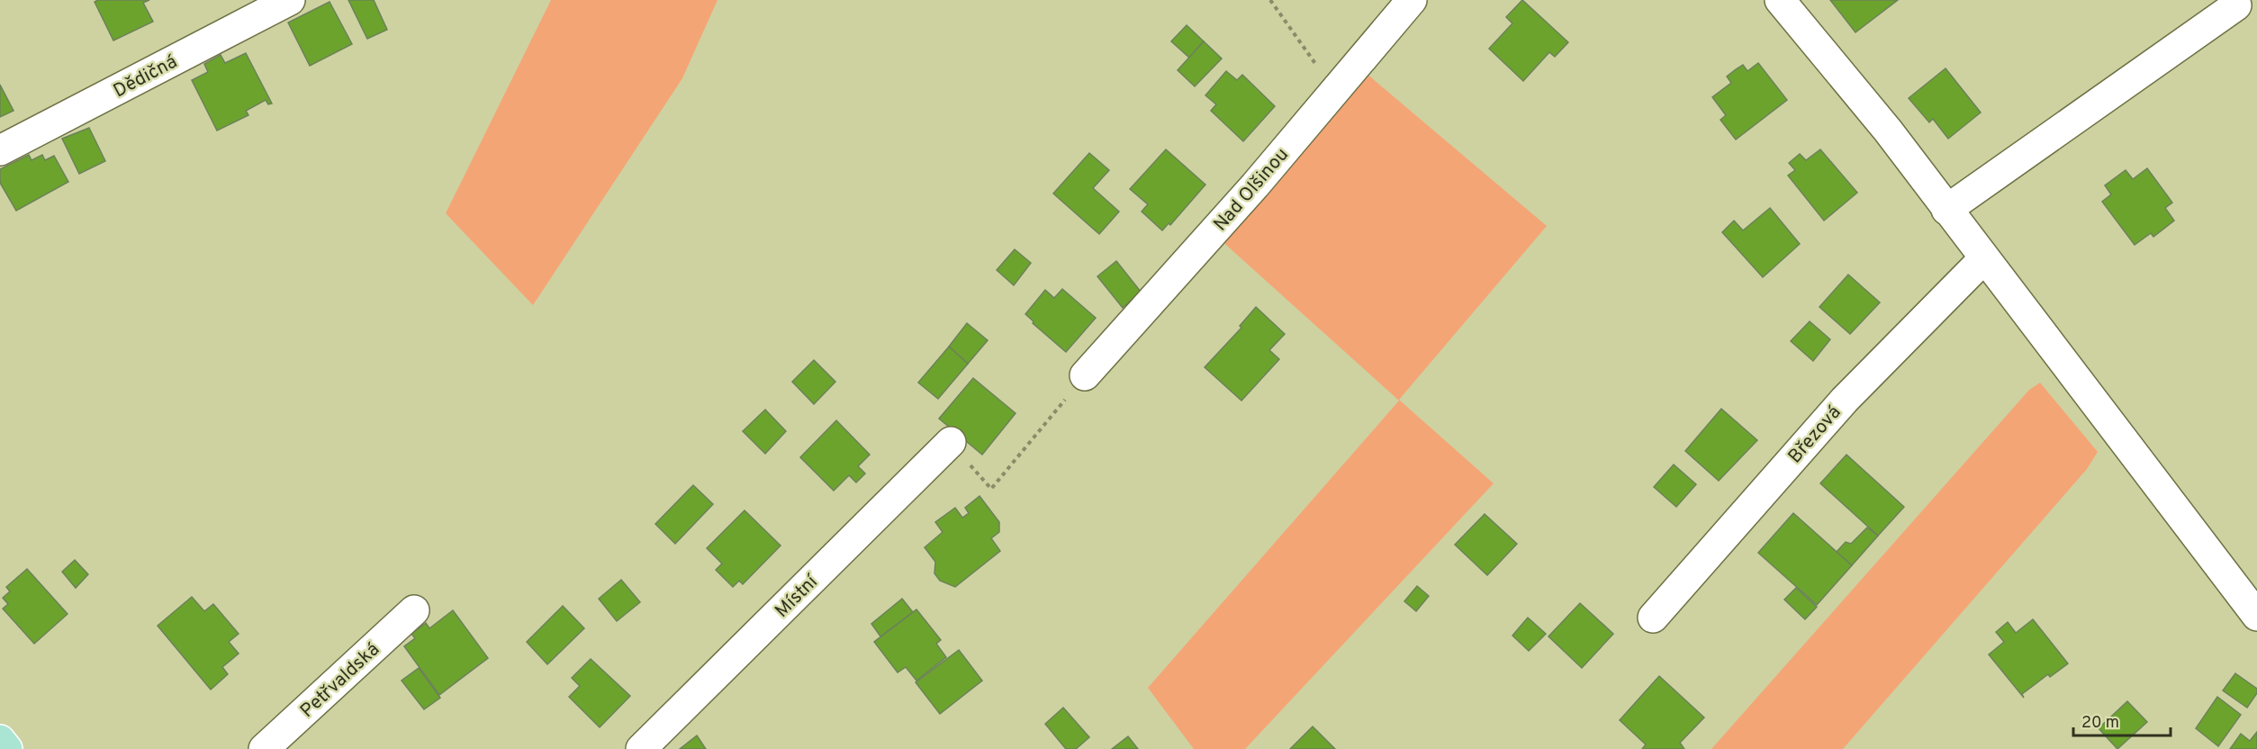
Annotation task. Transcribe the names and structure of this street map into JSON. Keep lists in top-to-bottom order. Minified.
{"streets":{"street":["Dědičná","Nad Olšinou","Březová","Místní","Petřvaldská"]},"scale_bar":"20 m"}
